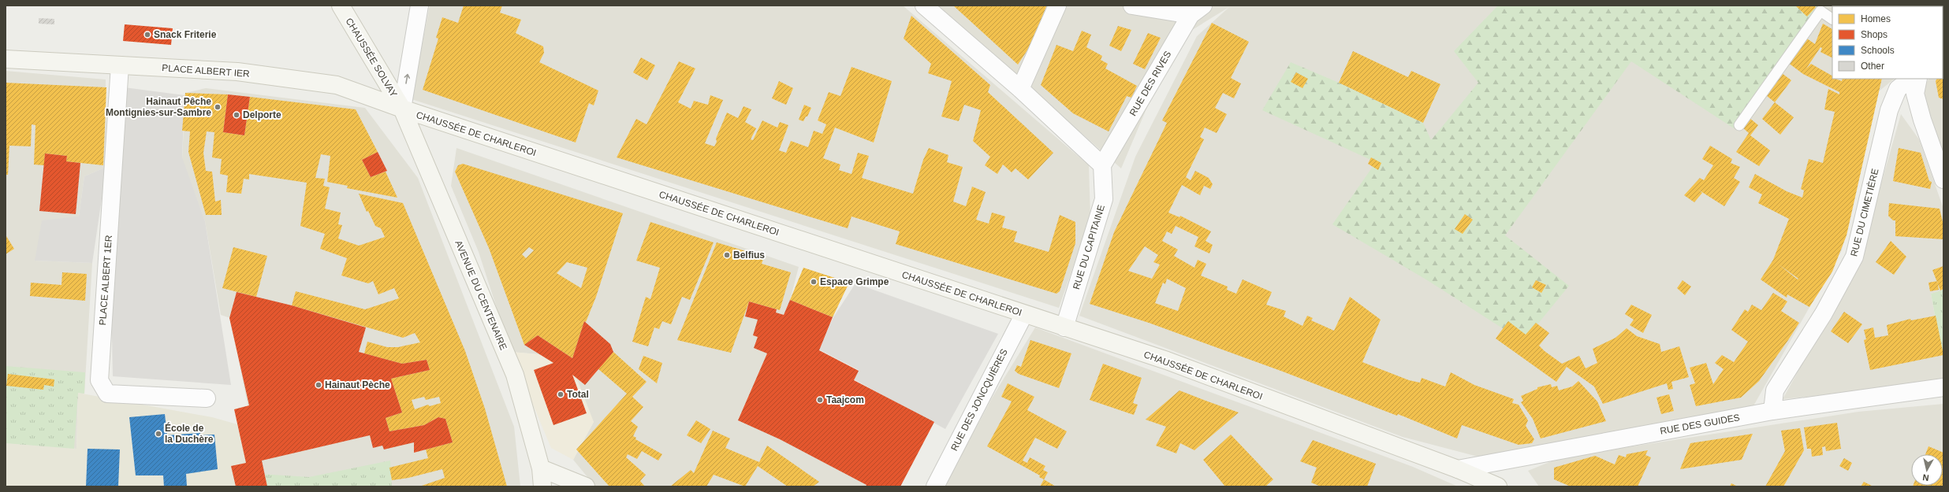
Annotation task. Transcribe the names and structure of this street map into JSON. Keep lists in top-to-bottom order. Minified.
{"streets":{"main road":["CHAUSSÉE SOLVAY","PLACE ALBERT IER","CHAUSSÉE DE CHARLEROI","AVENUE DU CENTENAIRE"],"street":["RUE DES RIVES","RUE DU CIMETIÈRE","RUE DU CAPITAINE","PLACE ALBERT 1ER","RUE DES JONCQUIÈRES","RUE DES GUIDES"]},"crossings":[["CHAUSSÉE SOLVAY","PLACE ALBERT IER"],["CHAUSSÉE SOLVAY","CHAUSSÉE DE CHARLEROI"],["CHAUSSÉE SOLVAY","AVENUE DU CENTENAIRE"],["PLACE ALBERT IER","CHAUSSÉE DE CHARLEROI"],["PLACE ALBERT IER","PLACE ALBERT 1ER"],["PLACE ALBERT IER","AVENUE DU CENTENAIRE"],["RUE DES RIVES","RUE DU CAPITAINE"],["CHAUSSÉE DE CHARLEROI","RUE DU CAPITAINE"],["CHAUSSÉE DE CHARLEROI","AVENUE DU CENTENAIRE"],["CHAUSSÉE DE CHARLEROI","RUE DES JONCQUIÈRES"],["CHAUSSÉE DE CHARLEROI","RUE DES GUIDES"],["RUE DU CIMETIÈRE","RUE DES GUIDES"]],"places":["Snack Friterie","Hainaut Pêche Montignies-sur-Sambre","Delporte","Belfius","Espace Grimpe","Hainaut Pèche","Total","Taajcom","École de la Duchère"],"legend":["Homes","Shops","Schools","Other"],"north":"bottom"}
